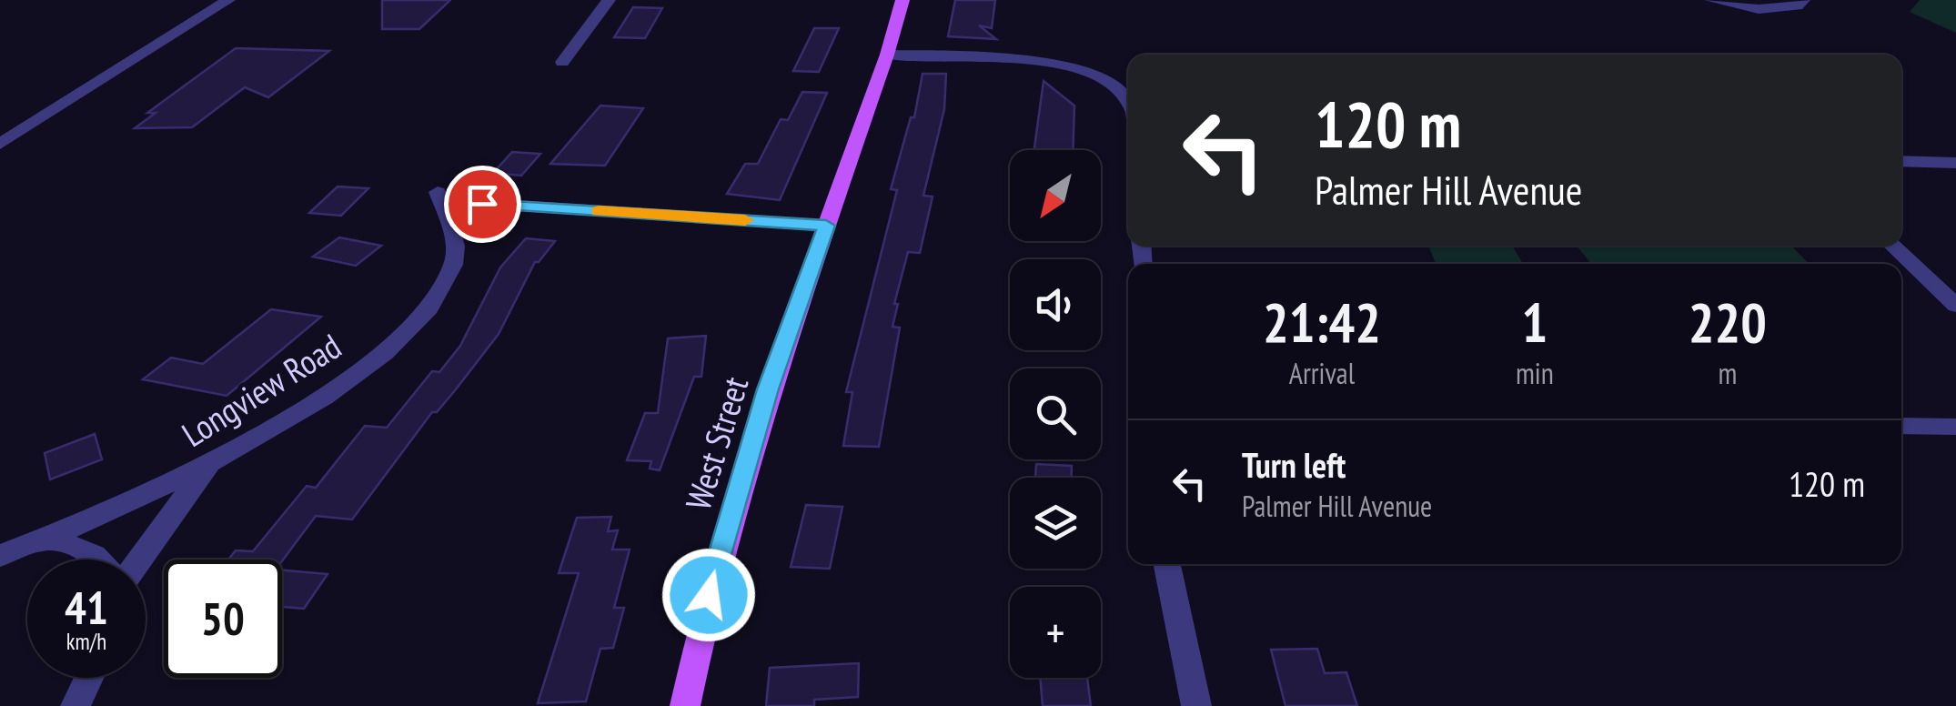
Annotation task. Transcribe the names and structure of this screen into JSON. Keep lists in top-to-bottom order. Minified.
{"streets":{"main road":["West Street"],"street":["Longview Road"]},"crossings":[["Longview Road","West Street"]],"north":"bottom left","page":{"turn":["120 m","Palmer Hill Avenue"],"map_buttons":"+","eta":["21:42","Arrival","1","min","220","m"],"list":[{"name":"Turn left","note":"Palmer Hill Avenue","value":"120 m"}],"speed":"41 km/h","limit":"50"}}
